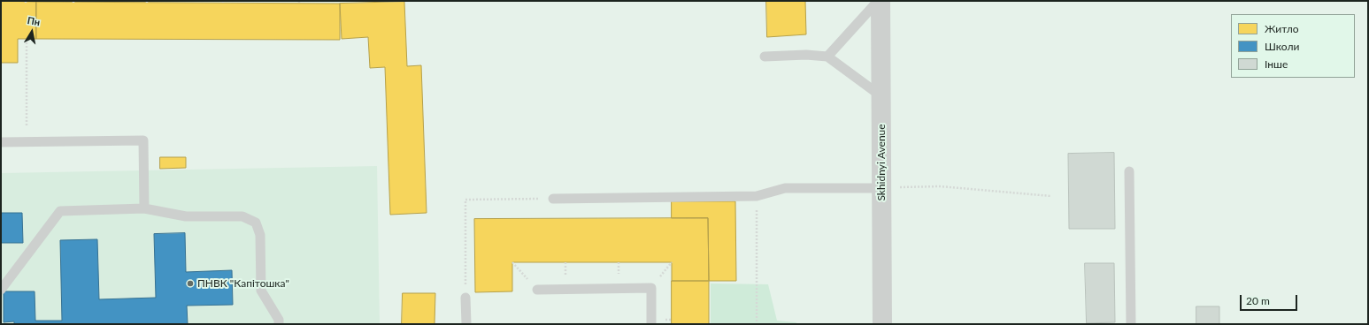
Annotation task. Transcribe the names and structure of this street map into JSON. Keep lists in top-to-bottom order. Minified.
{"streets":{"main road":["Skhidnyi Avenue"]},"places":["ПНВК \"Капітошка\""],"legend":["Житло","Школи","Інше"],"scale_bar":"20 m","north":"top"}
